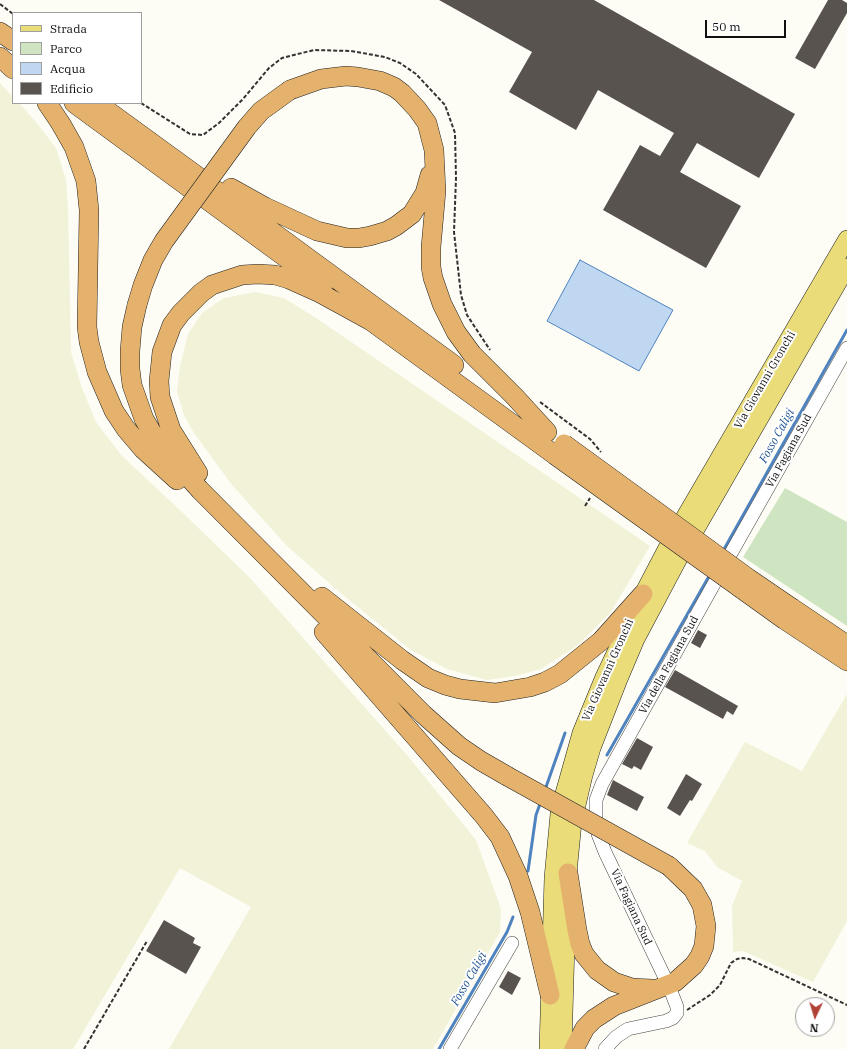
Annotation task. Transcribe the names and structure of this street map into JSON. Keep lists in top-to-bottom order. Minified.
{"streets":{"main road":["Via Giovanni Gronchi"],"street":["Via Fagiana Sud","Via della Fagiana Sud"]},"water":["Fosso Caligi"],"legend":["Strada","Parco","Acqua","Edificio"],"scale_bar":"50 m","north":"bottom"}
